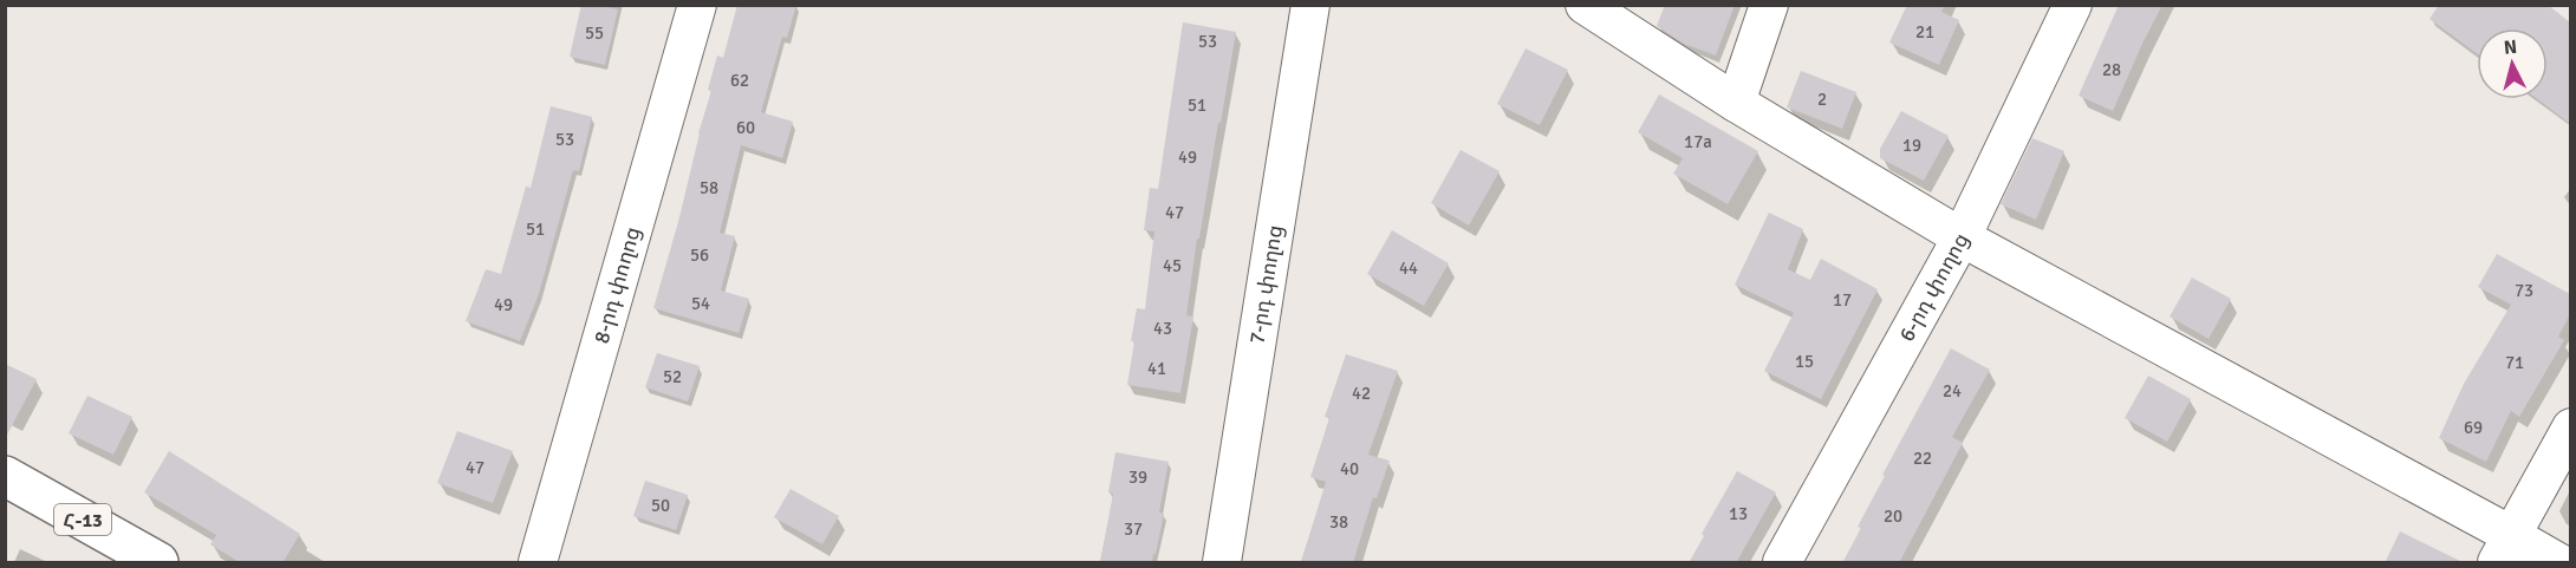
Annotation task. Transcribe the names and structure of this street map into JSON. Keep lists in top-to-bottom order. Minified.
{"streets":{"main road":["Հ-13"],"street":["8-րդ փողոց","7-րդ փողոց","6-րդ փողոց"]},"house_numbers":["21","55","53","28","62","2","51","60","53","17a","19","49","58","47","51","56","45","44","73","17","54","49","43","15","71","41","52","24","42","69","22","47","40","39","50","13","20","38","37"],"north":"top"}
